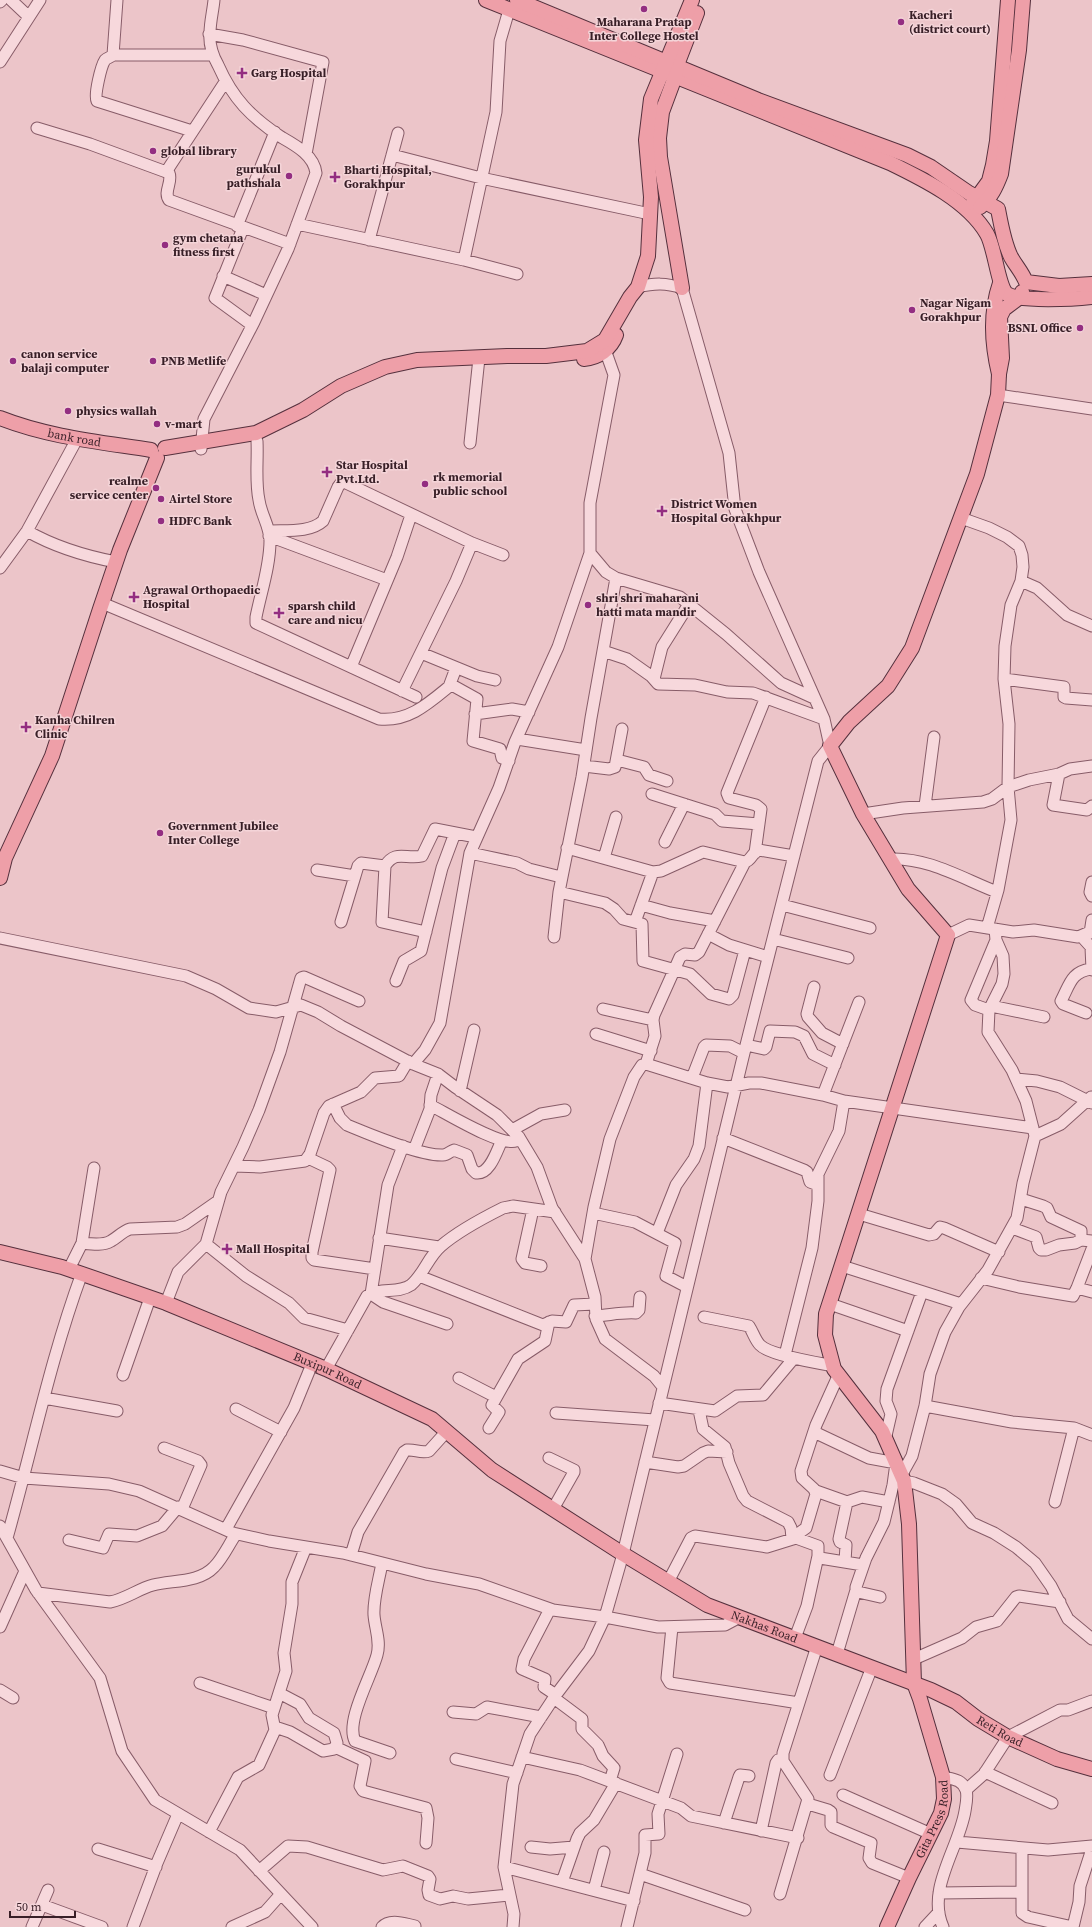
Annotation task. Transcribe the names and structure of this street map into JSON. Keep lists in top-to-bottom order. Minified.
{"streets":{"main road":["bank road","Buxipur Road","Nakhas Road","Reti Road","Gita Press Road"]},"crossings":[["Buxipur Road","Nakhas Road"],["Nakhas Road","Reti Road"],["Nakhas Road","Gita Press Road"],["Reti Road","Gita Press Road"]],"places":{"other":["Maharana Pratap Inter College Hostel","Kacheri (district court)","global library","gurukul pathshala","gym chetana fitness first","Nagar Nigam Gorakhpur","BSNL Office","canon service balaji computer","PNB Metlife","physics wallah","v-mart","rk memorial public school","realme service center","Airtel Store","HDFC Bank","shri shri maharani hatti mata mandir","Government Jubilee Inter College"],"health":["Garg Hospital","Bharti Hospital, Gorakhpur","Star Hospital Pvt.Ltd.","District Women Hospital Gorakhpur","Agrawal Orthopaedic Hospital","sparsh child care and nicu","Kanha Chilren Clinic","Mall Hospital"]},"scale_bar":"50 m"}
